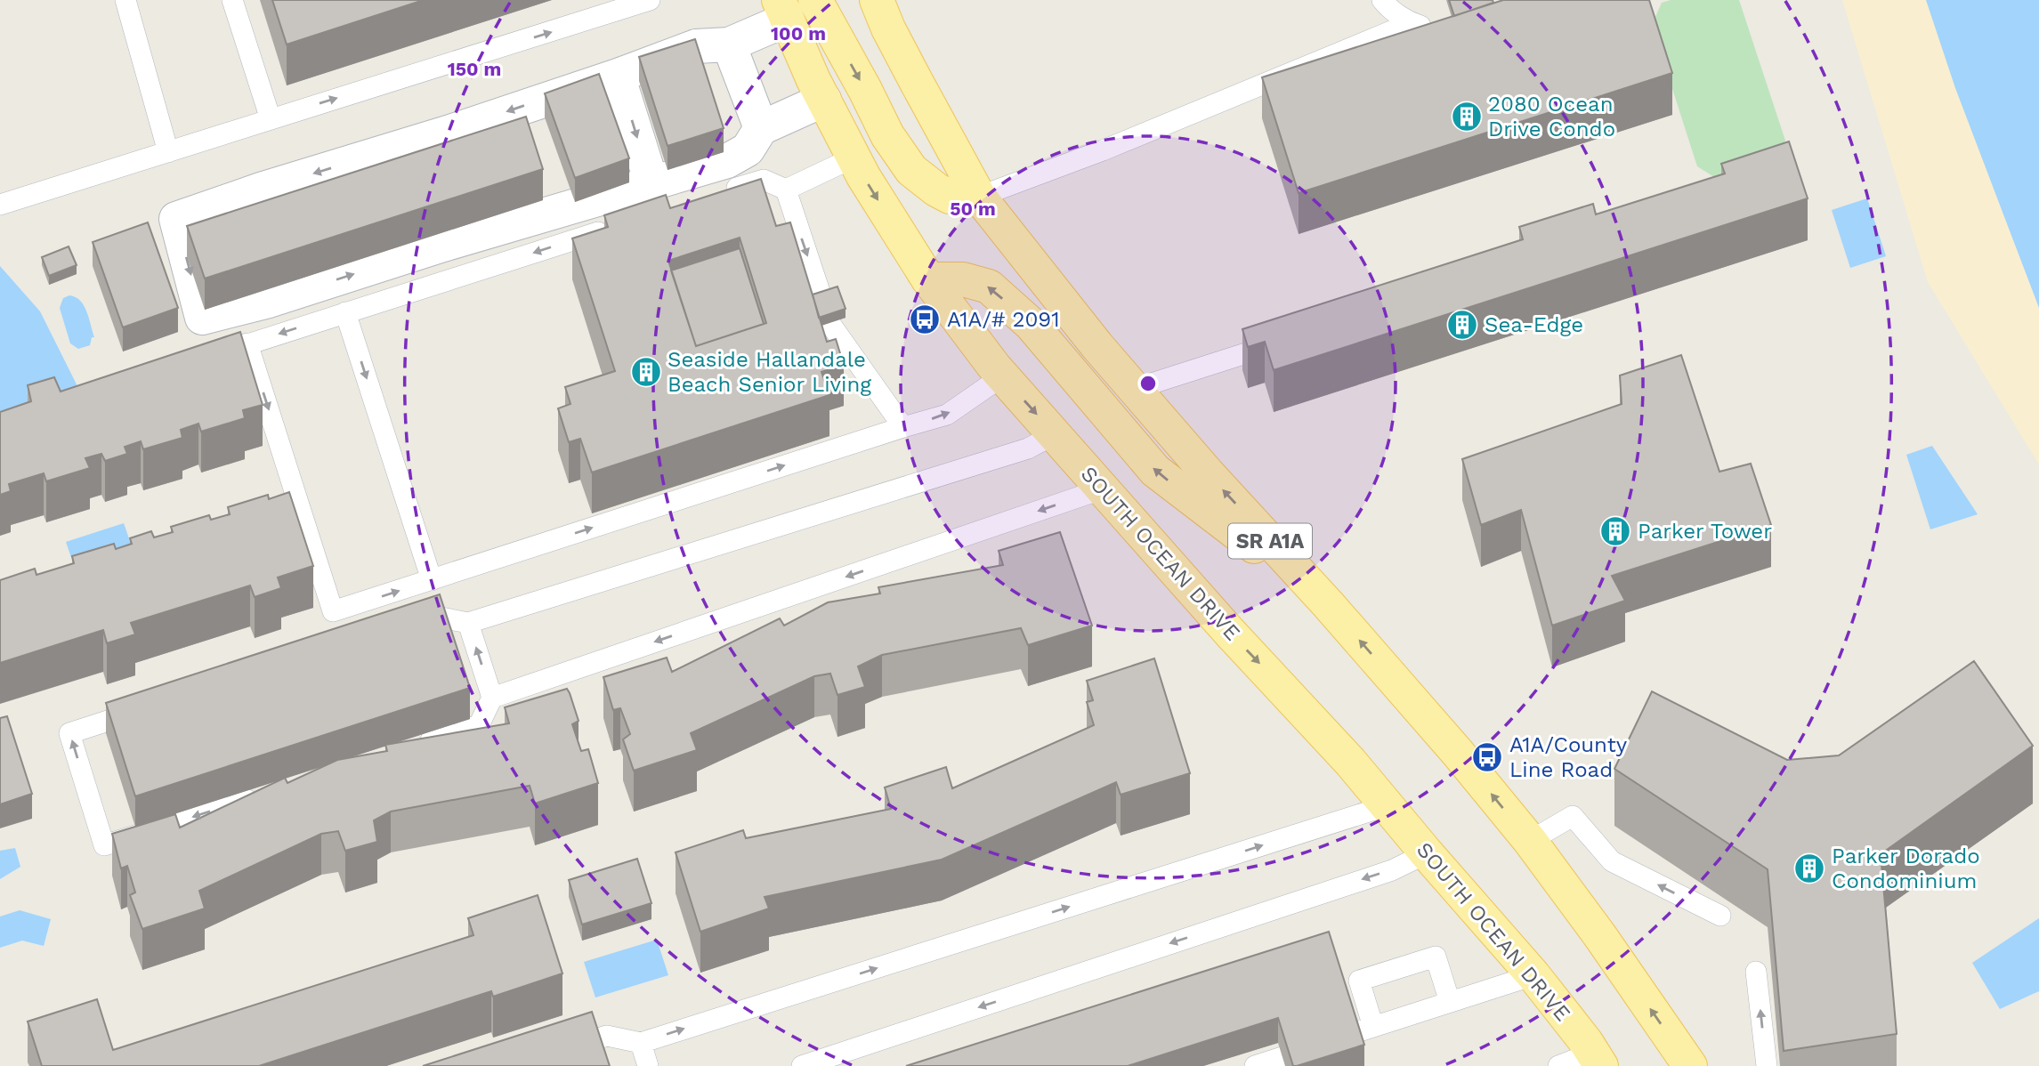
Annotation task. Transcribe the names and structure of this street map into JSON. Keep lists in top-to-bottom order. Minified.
{"streets":{"main road":["SR A1A","SOUTH OCEAN DRIVE"]},"places":{"building":["2080 Ocean Drive Condo","Sea-Edge","Seaside Hallandale Beach Senior Living","Parker Tower","Parker Dorado Condominium"],"bus stop":["A1A/# 2091","A1A/County Line Road"]},"rings":["100 m","150 m","50 m"]}
